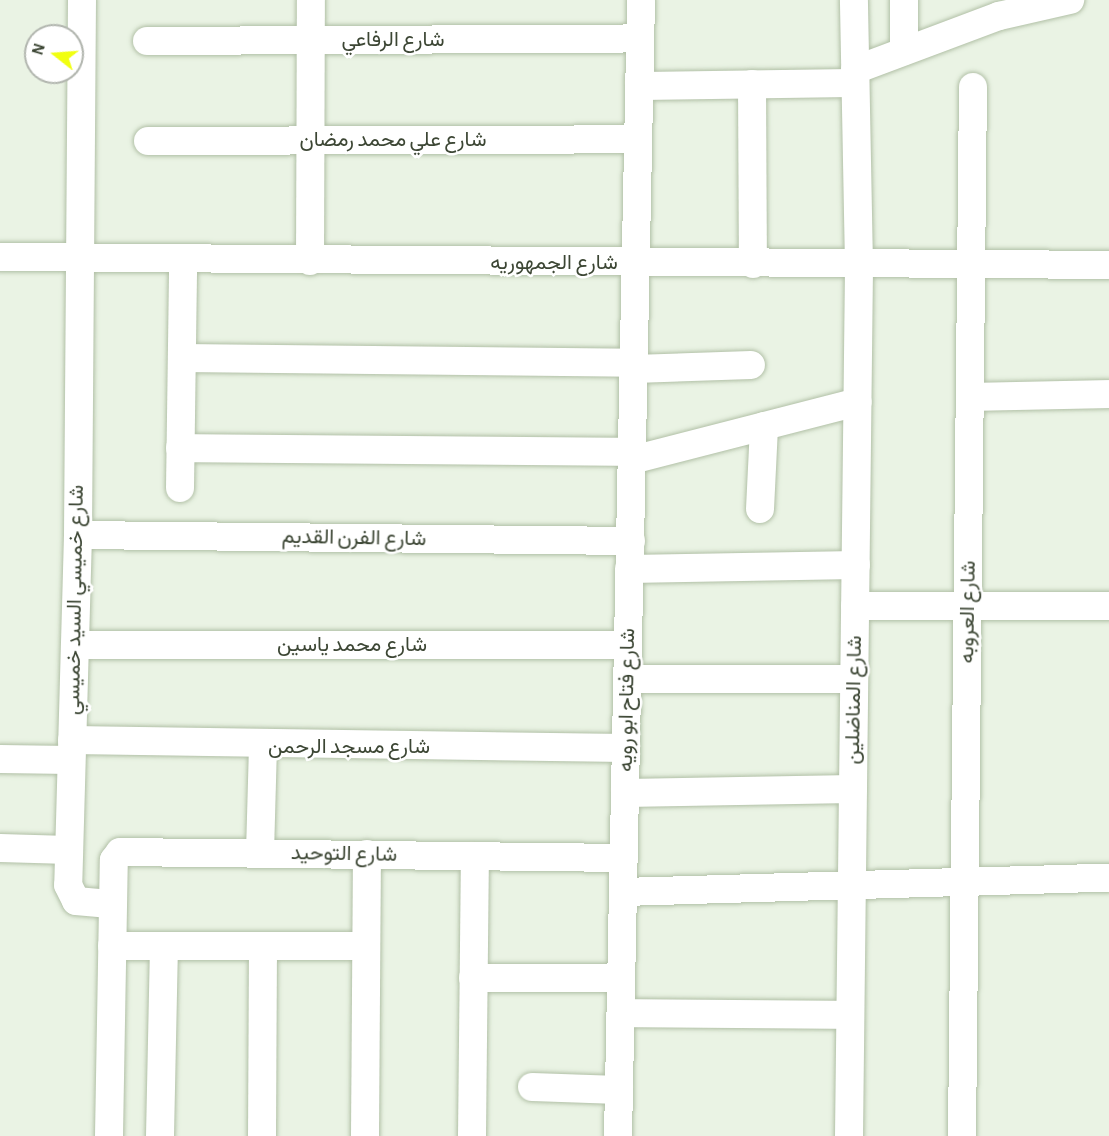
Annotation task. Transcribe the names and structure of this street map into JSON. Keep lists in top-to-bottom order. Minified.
{"streets":{"street":["شارع الرفاعي","شارع علي محمد رمضان","شارع الجمهوريه","شارع الفرن القديم","شارع خميسي السيد خميسي","شارع العروبه","شارع محمد ياسين","شارع فتاح ابو رويه","شارع المناضلين","شارع مسجد الرحمن","شارع التوحيد"]},"crossings":[["شارع الجمهوريه","شارع خميسي السيد خميسي"],["شارع الجمهوريه","شارع العروبه"],["شارع الجمهوريه","شارع فتاح ابو رويه"],["شارع الجمهوريه","شارع المناضلين"],["شارع الفرن القديم","شارع خميسي السيد خميسي"],["شارع الفرن القديم","شارع فتاح ابو رويه"],["شارع خميسي السيد خميسي","شارع محمد ياسين"],["شارع خميسي السيد خميسي","شارع مسجد الرحمن"],["شارع خميسي السيد خميسي","شارع التوحيد"],["شارع محمد ياسين","شارع فتاح ابو رويه"],["شارع فتاح ابو رويه","شارع مسجد الرحمن"],["شارع فتاح ابو رويه","شارع التوحيد"]],"north":"left"}
